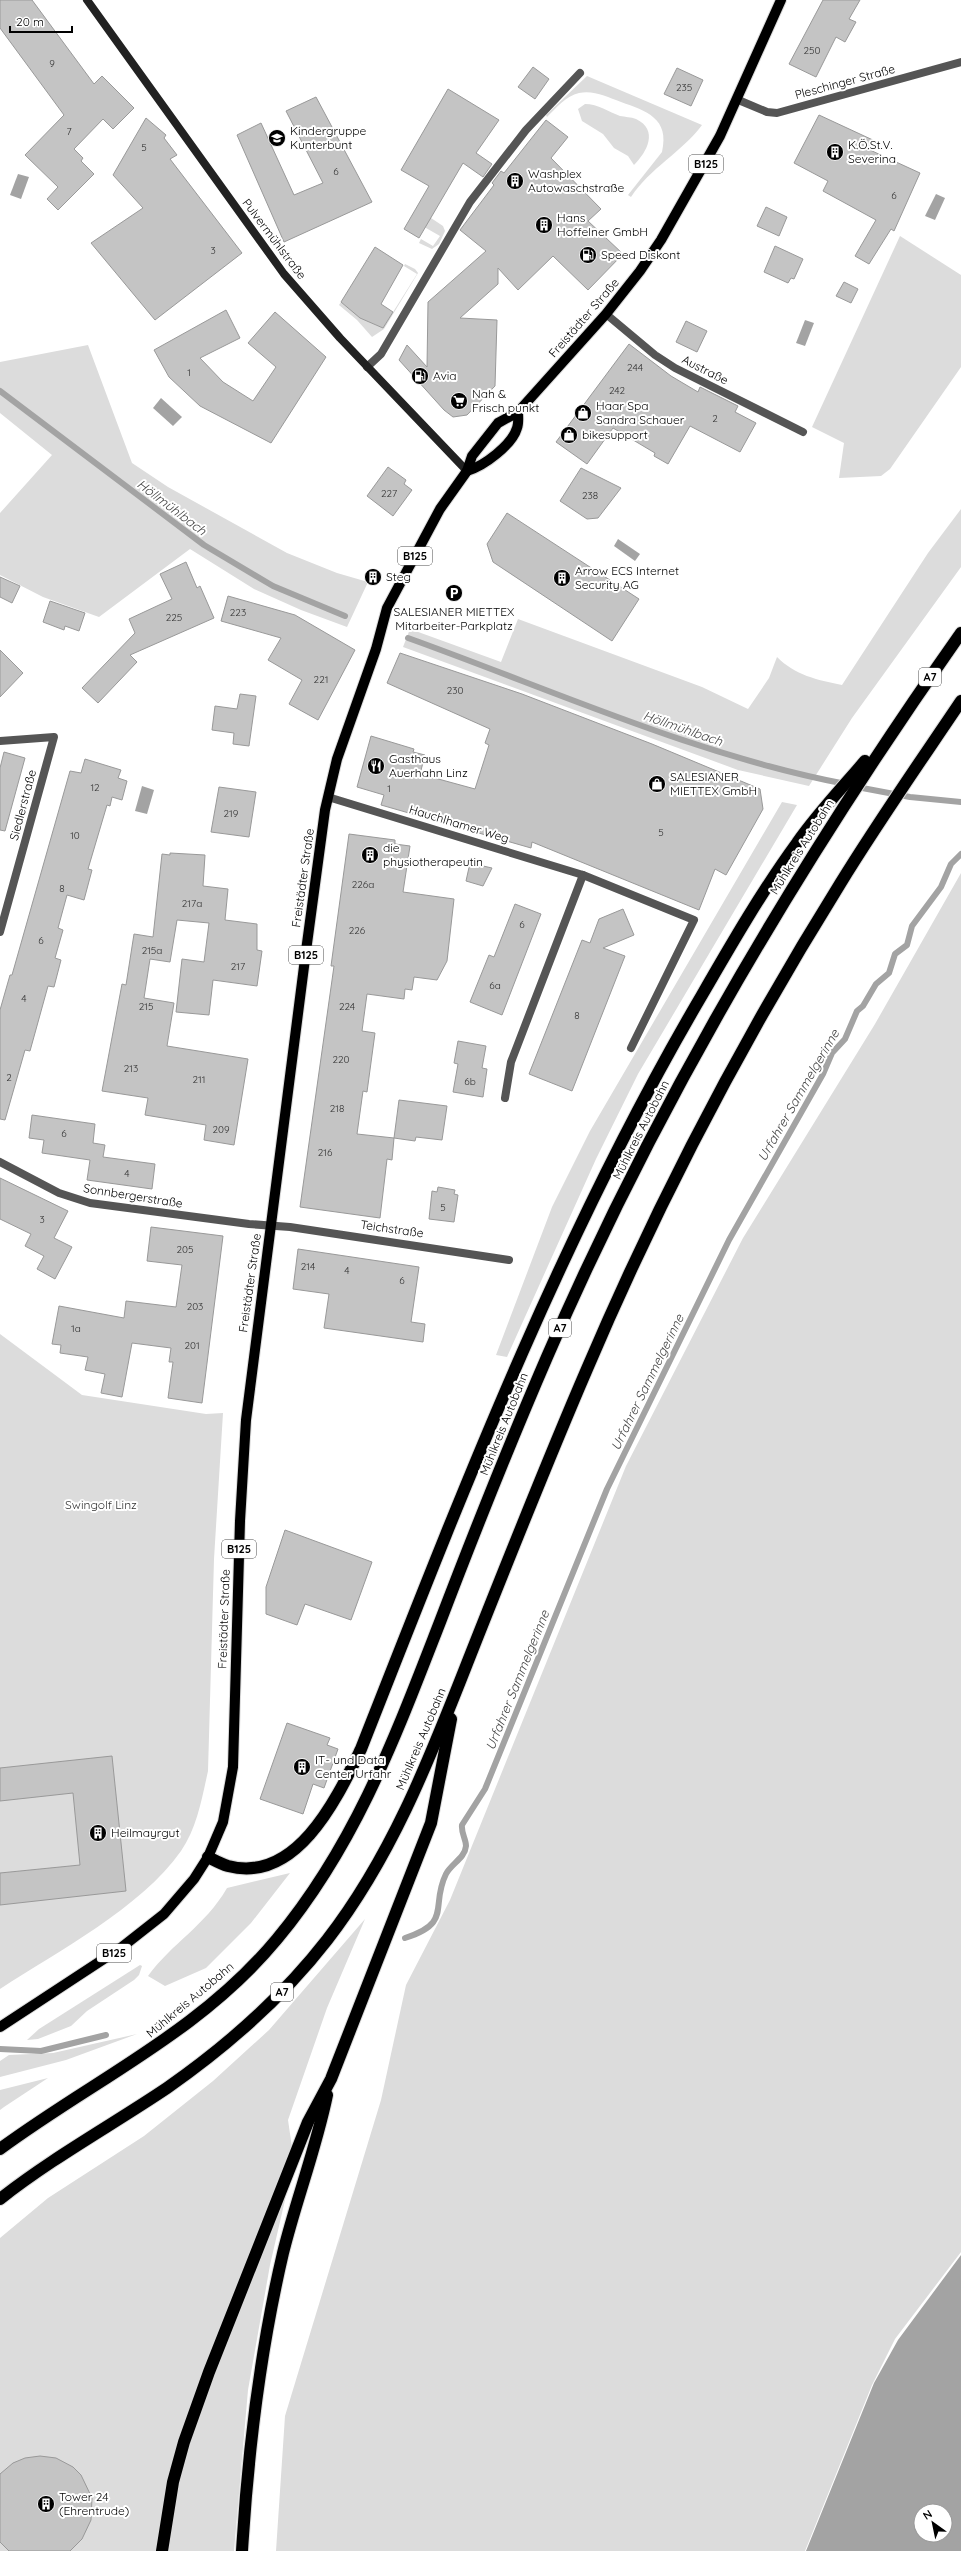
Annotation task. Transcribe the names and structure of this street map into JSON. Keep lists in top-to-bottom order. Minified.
{"streets":{"highway":["A7","Mühlkreis Autobahn"],"main road":["B125","Freistädter Straße"],"street":["Pleschinger Straße","Pulvermühlstraße","Austraße","Siedlerstraße","Hauchlhamer Weg","Sonnbergerstraße","Teichstraße"]},"crossings":[["Pleschinger Straße","Freistädter Straße"],["Pulvermühlstraße","Freistädter Straße"],["Freistädter Straße","Austraße"],["Freistädter Straße","Hauchlhamer Weg"],["Freistädter Straße","Sonnbergerstraße"],["Freistädter Straße","Teichstraße"],["A7","Mühlkreis Autobahn"],["Sonnbergerstraße","Teichstraße"]],"water":["Höllmühlbach","Urfahrer Sammelgerinne"],"parks":["Swingolf Linz"],"places":{"school or university":["Kindergruppe Kunterbunt"],"building":["K.Ö.St.V. Severina","Washplex Autowaschstraße","Hans Hoffelner GmbH","Steg","Arrow ECS Internet Security AG","die physiotherapeutin","IT- und Data Center Urfahr","Heilmayrgut","Tower 24 (Ehrentrude)"],"fuel station":["Speed Diskont","Avia"],"supermarket":["Nah & Frisch punkt"],"shop":["Haar Spa Sandra Schauer","bikesupport","SALESIANER MIETTEX GmbH"],"parking":["SALESIANER MIETTEX Mitarbeiter-Parkplatz"],"restaurant":["Gasthaus Auerhahn Linz"]},"house_numbers":["250","9","235","7","5","6","6","3","244","1","242","2","227","238","223","225","221","230","12","1","219","5","10","226a","8","217a","6","226","6","215a","217","6a","4","215","224","8","220","213","2","211","6b","218","209","6","216","4","5","3","205","214","4","6","203","1a","201"],"scale_bar":"20 m","north":"top left"}
